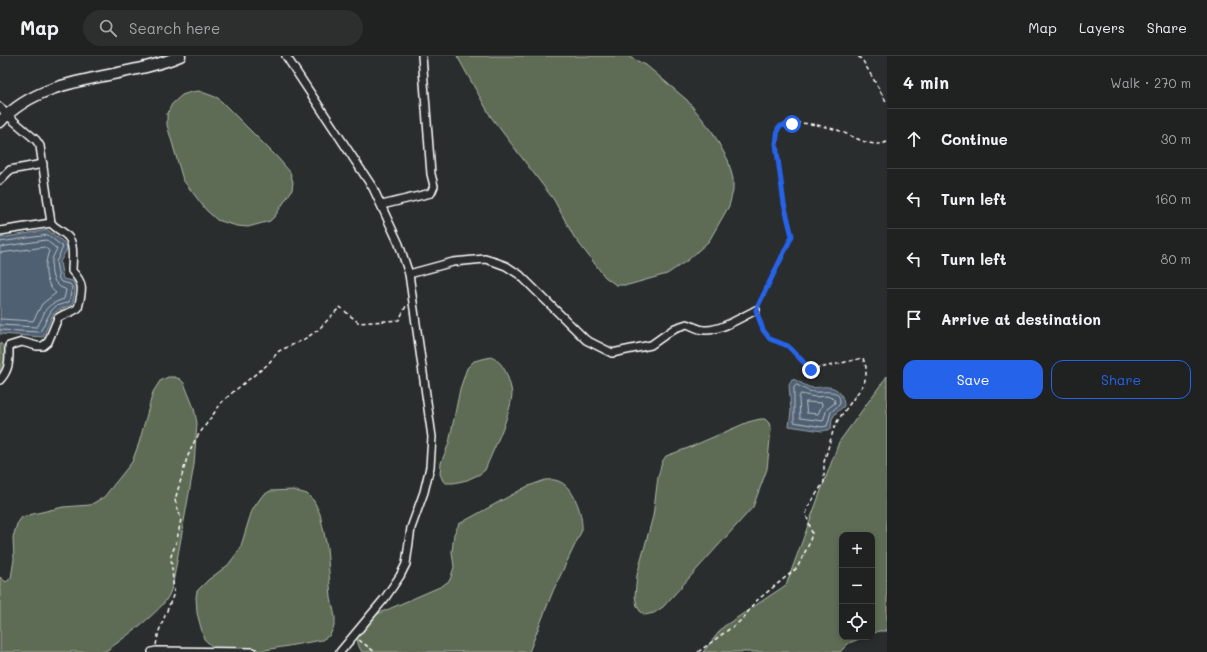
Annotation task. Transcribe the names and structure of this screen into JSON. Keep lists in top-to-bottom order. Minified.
{"page":{"header":"Map","search":"Search here","nav":["Map","Layers","Share"],"heading":["4 min","Walk · 270 m"],"list":[["Continue","30 m"],["Turn left","160 m"],["Turn left","80 m"],"Arrive at destination"],"buttons":["Save","Share"],"map_buttons":["+","−"]}}
